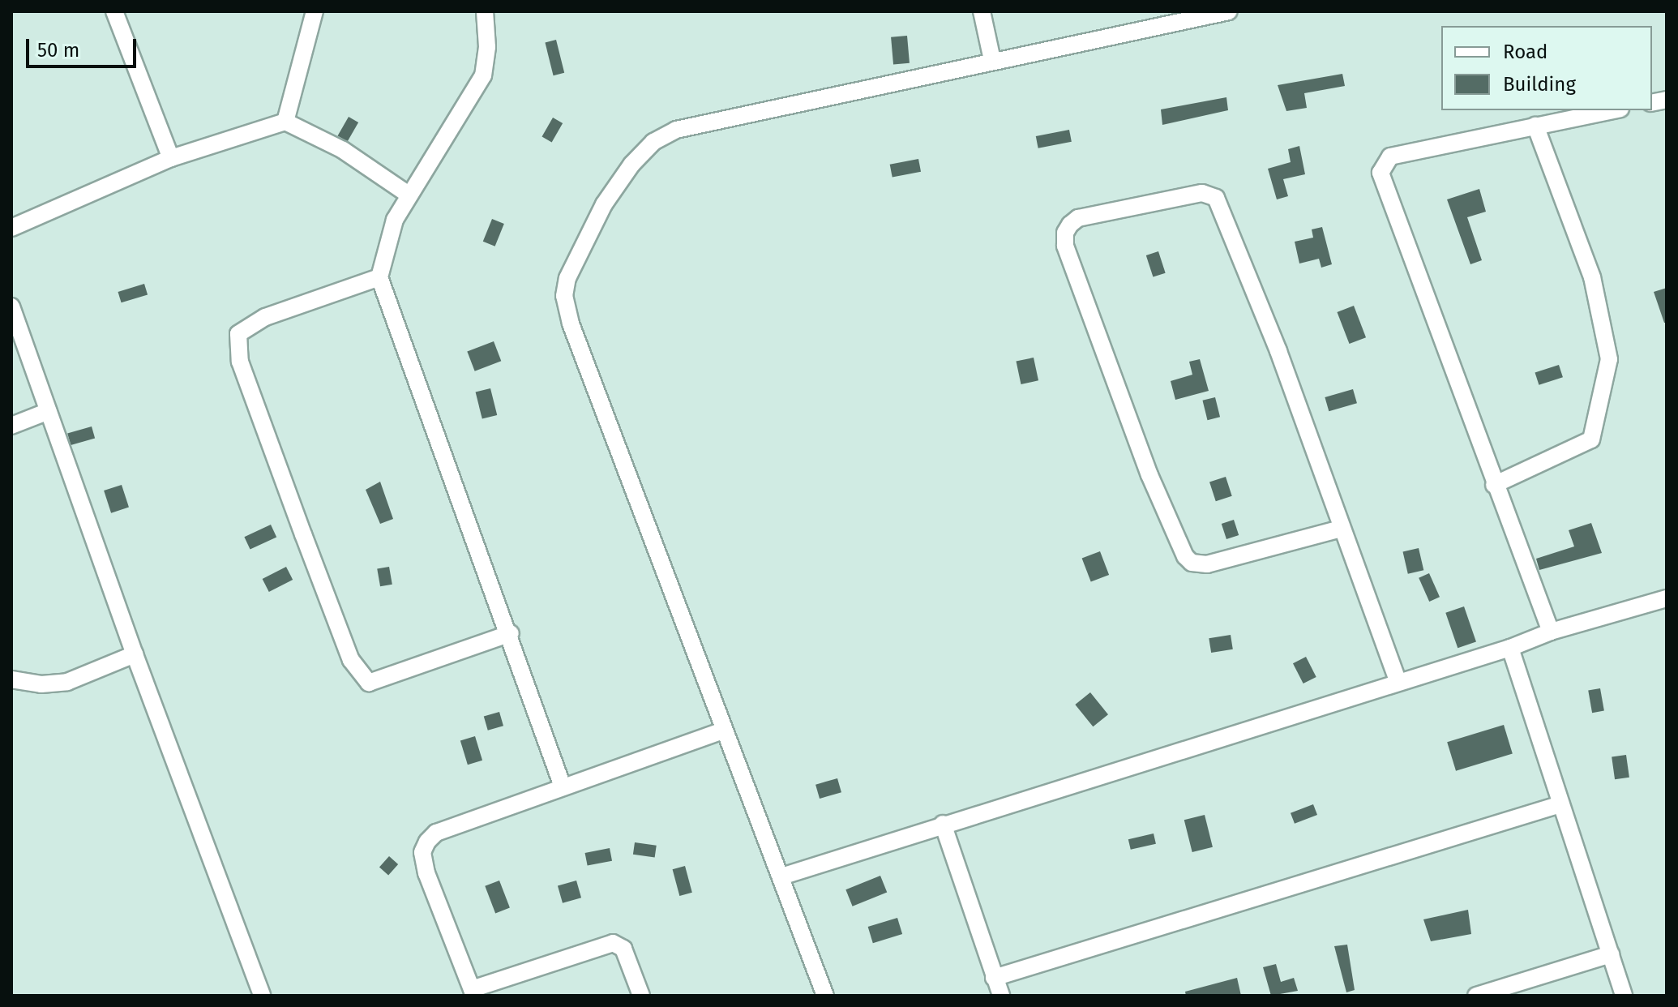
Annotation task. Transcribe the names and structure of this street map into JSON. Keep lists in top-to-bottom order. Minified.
{"legend":["Road","Building"],"scale_bar":"50 m"}
